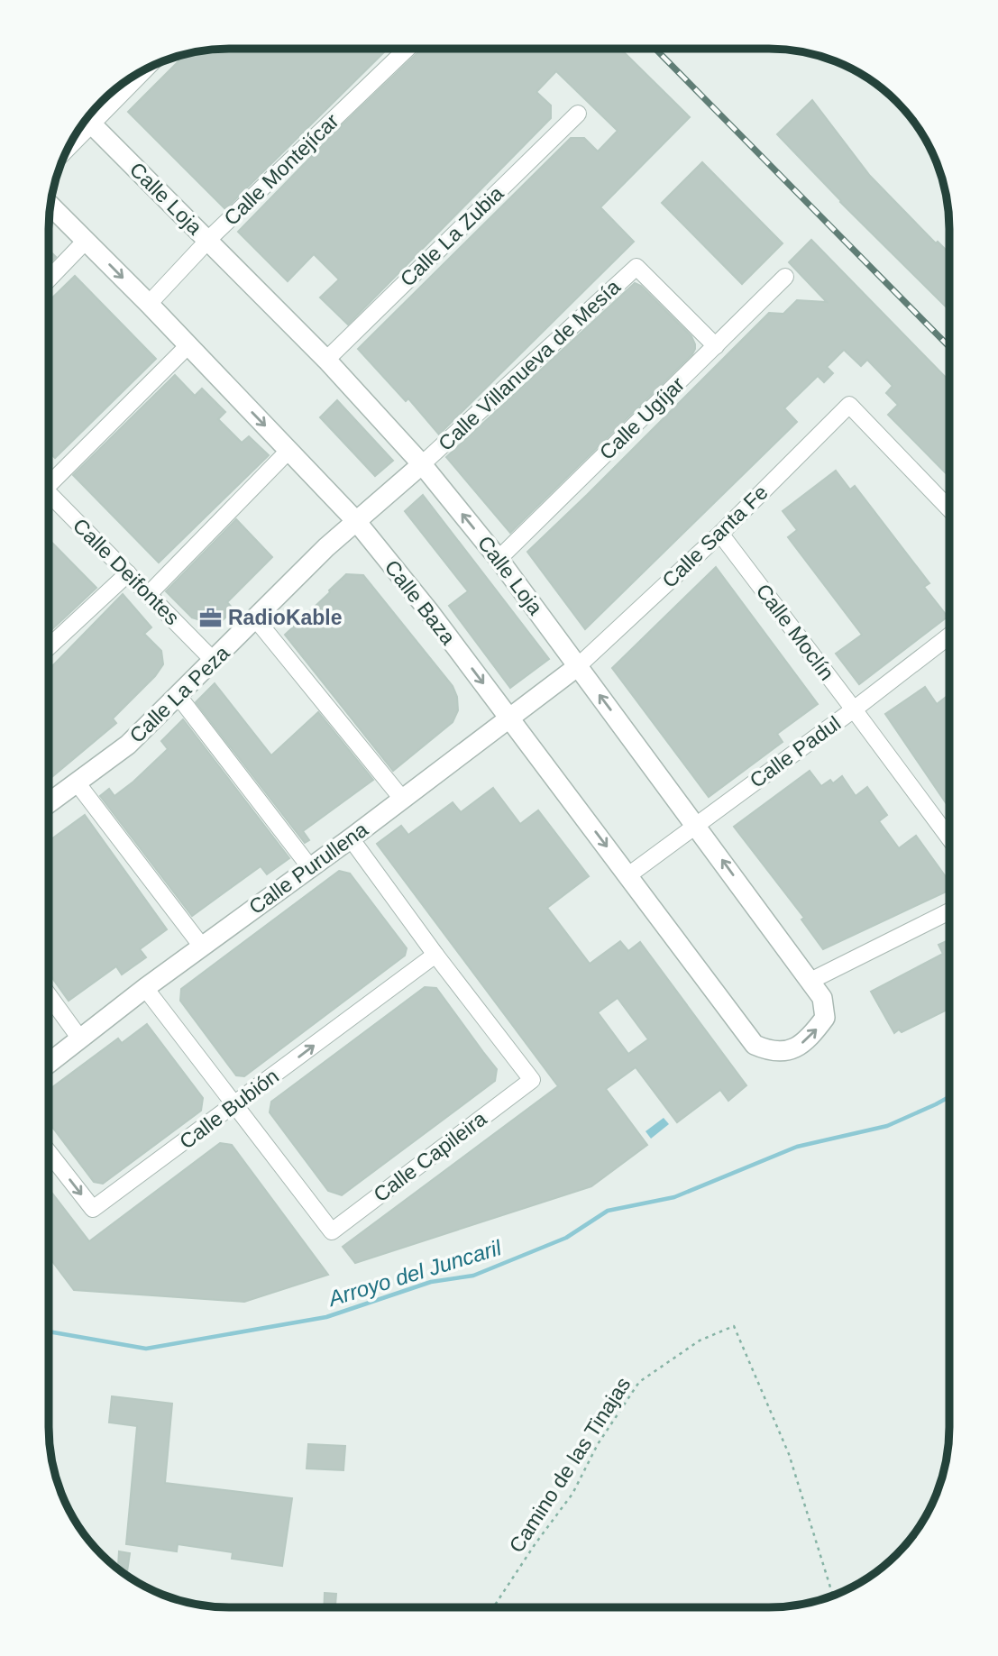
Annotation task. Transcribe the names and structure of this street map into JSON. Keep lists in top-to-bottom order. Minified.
{"streets":{"street":["Calle Montejícar","Calle Loja","Calle La Zubia","Calle Villanueva de Mesía","Calle Ugíjar","Calle Santa Fe","Calle Deifontes","Calle Baza","Calle Moclín","Calle La Peza","Calle Padul","Calle Purullena","Calle Bubión","Calle Capileira"],"path":["Camino de las Tinajas"]},"crossings":[["Calle Montejícar","Calle Loja"],["Calle Montejícar","Calle Baza"],["Calle Loja","Calle La Zubia"],["Calle Loja","Calle Villanueva de Mesía"],["Calle Loja","Calle Ugíjar"],["Calle Loja","Calle Santa Fe"],["Calle Loja","Calle Baza"],["Calle Loja","Calle La Peza"],["Calle Loja","Calle Padul"],["Calle Loja","Calle Purullena"],["Calle Villanueva de Mesía","Calle Ugíjar"],["Calle Villanueva de Mesía","Calle La Peza"],["Calle Santa Fe","Calle Moclín"],["Calle Santa Fe","Calle Purullena"],["Calle Deifontes","Calle La Peza"],["Calle Baza","Calle La Peza"],["Calle Baza","Calle Padul"],["Calle Baza","Calle Purullena"],["Calle Moclín","Calle Padul"],["Calle Purullena","Calle Capileira"],["Calle Bubión","Calle Capileira"]],"one_way":["Calle Loja","Calle Bubión"],"water":["Arroyo del Juncaril"],"places":{"office":["RadioKable"]}}
